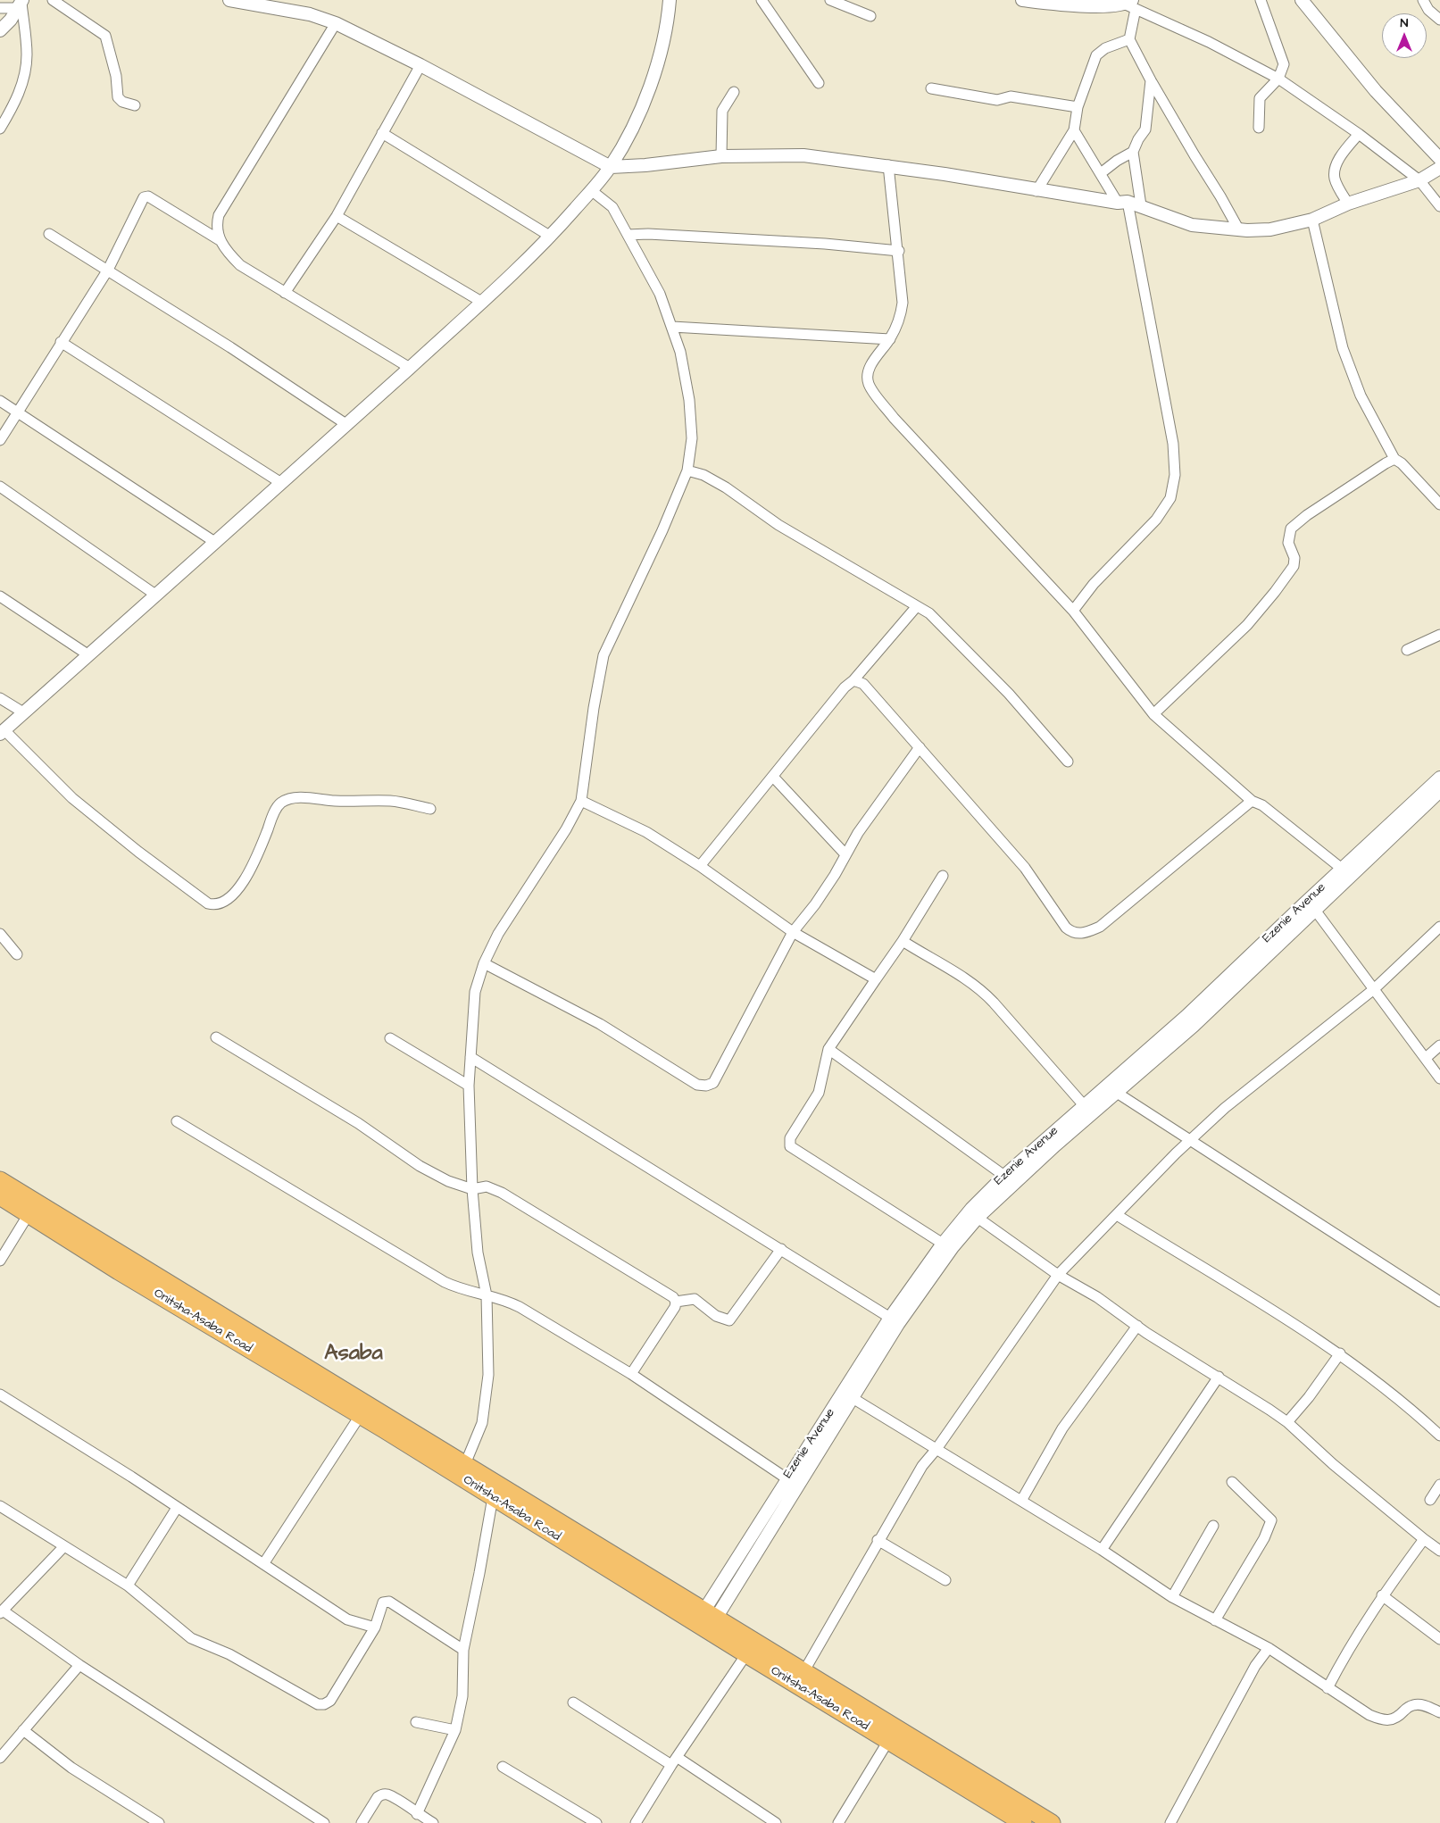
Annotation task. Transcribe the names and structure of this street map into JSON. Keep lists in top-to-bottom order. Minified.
{"streets":{"highway":["Onitsha-Asaba Road"],"street":["Ezenie Avenue"]},"districts":["Asaba"],"north":"top"}
